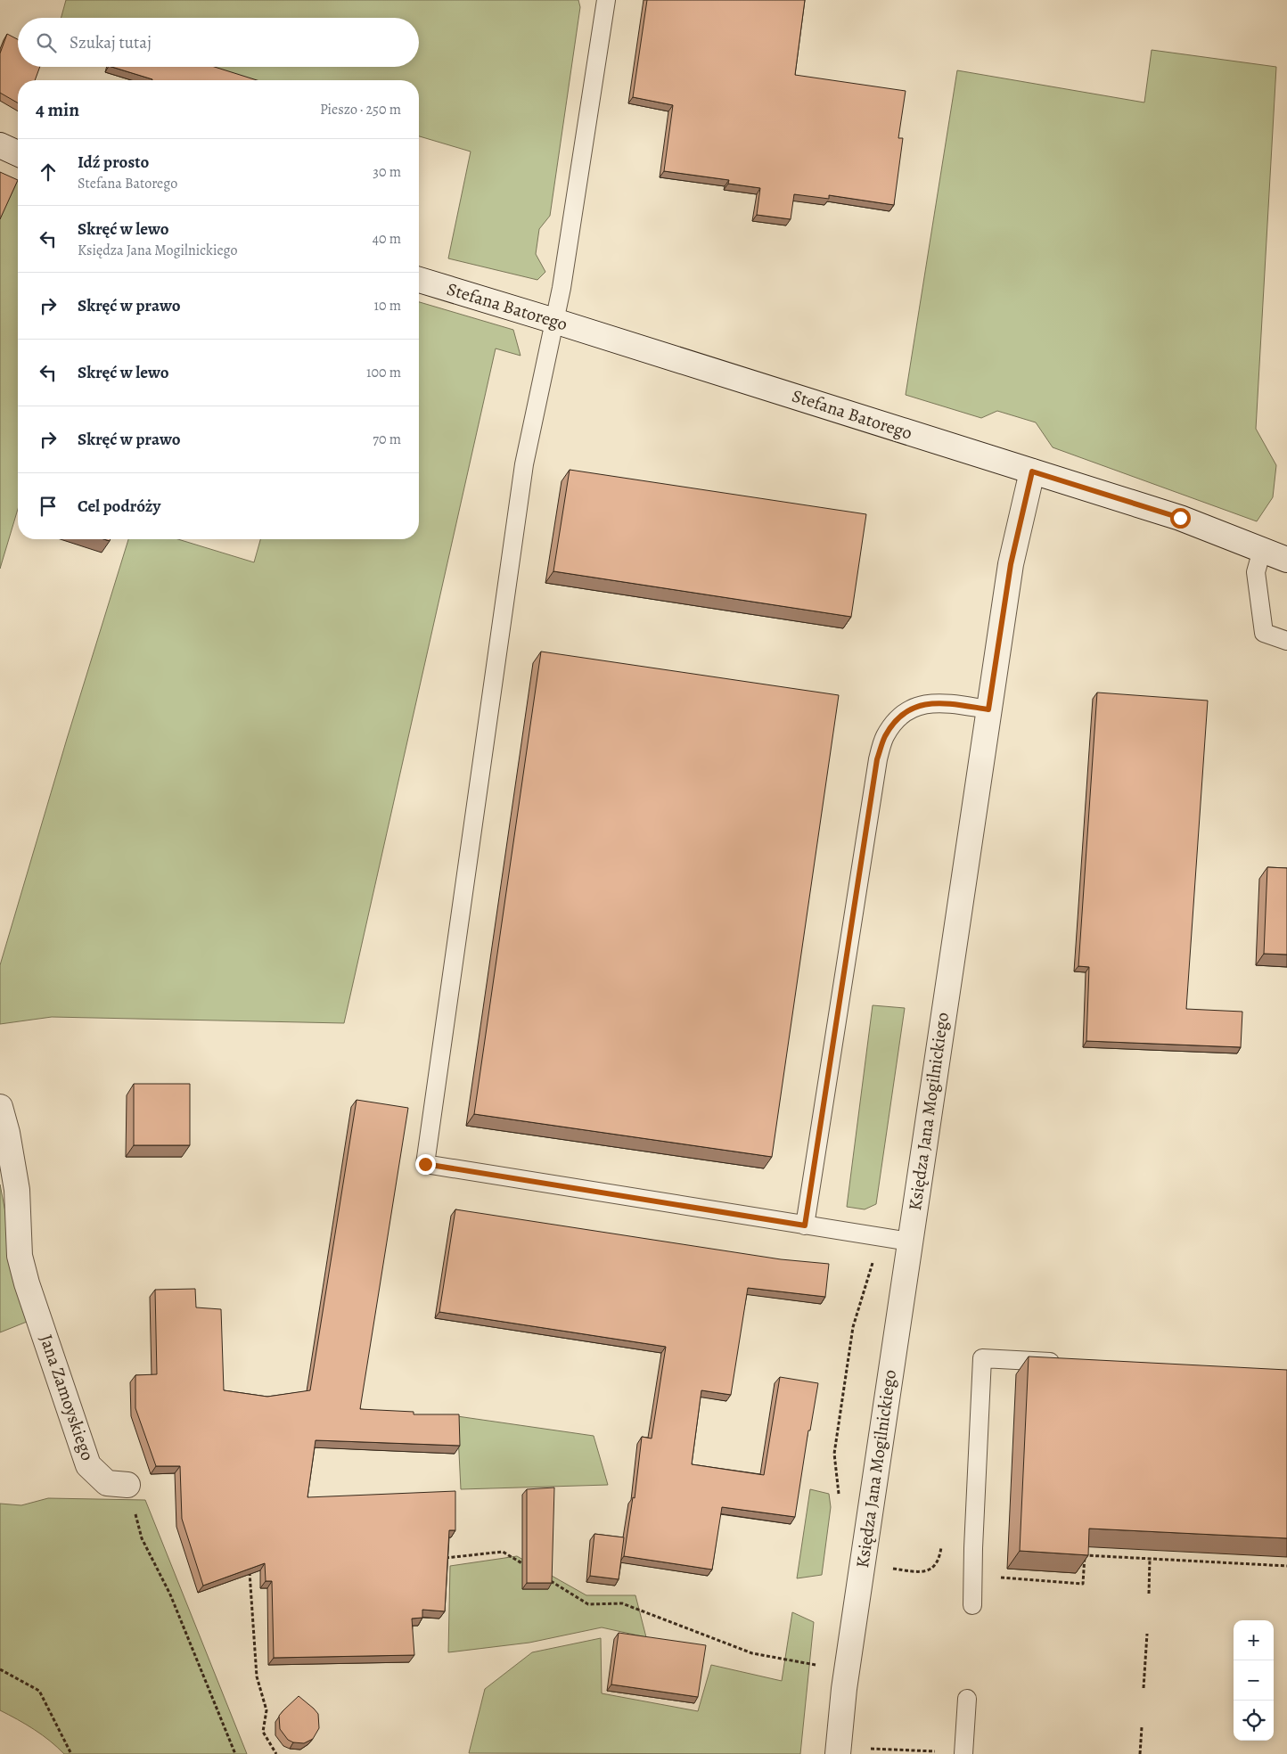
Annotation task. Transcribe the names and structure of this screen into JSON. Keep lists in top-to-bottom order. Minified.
{"streets":{"street":["Stefana Batorego","Księdza Jana Mogilnickiego","Jana Zamoyskiego"]},"crossings":[["Stefana Batorego","Księdza Jana Mogilnickiego"]],"page":{"search":"Szukaj tutaj","heading":["4 min","Pieszo · 250 m"],"list":[["Idź prosto","Stefana Batorego","30 m"],["Skręć w lewo","Księdza Jana Mogilnickiego","40 m"],["Skręć w prawo","10 m"],["Skręć w lewo","100 m"],["Skręć w prawo","70 m"],"Cel podróży"],"map_buttons":["+","−"]}}
